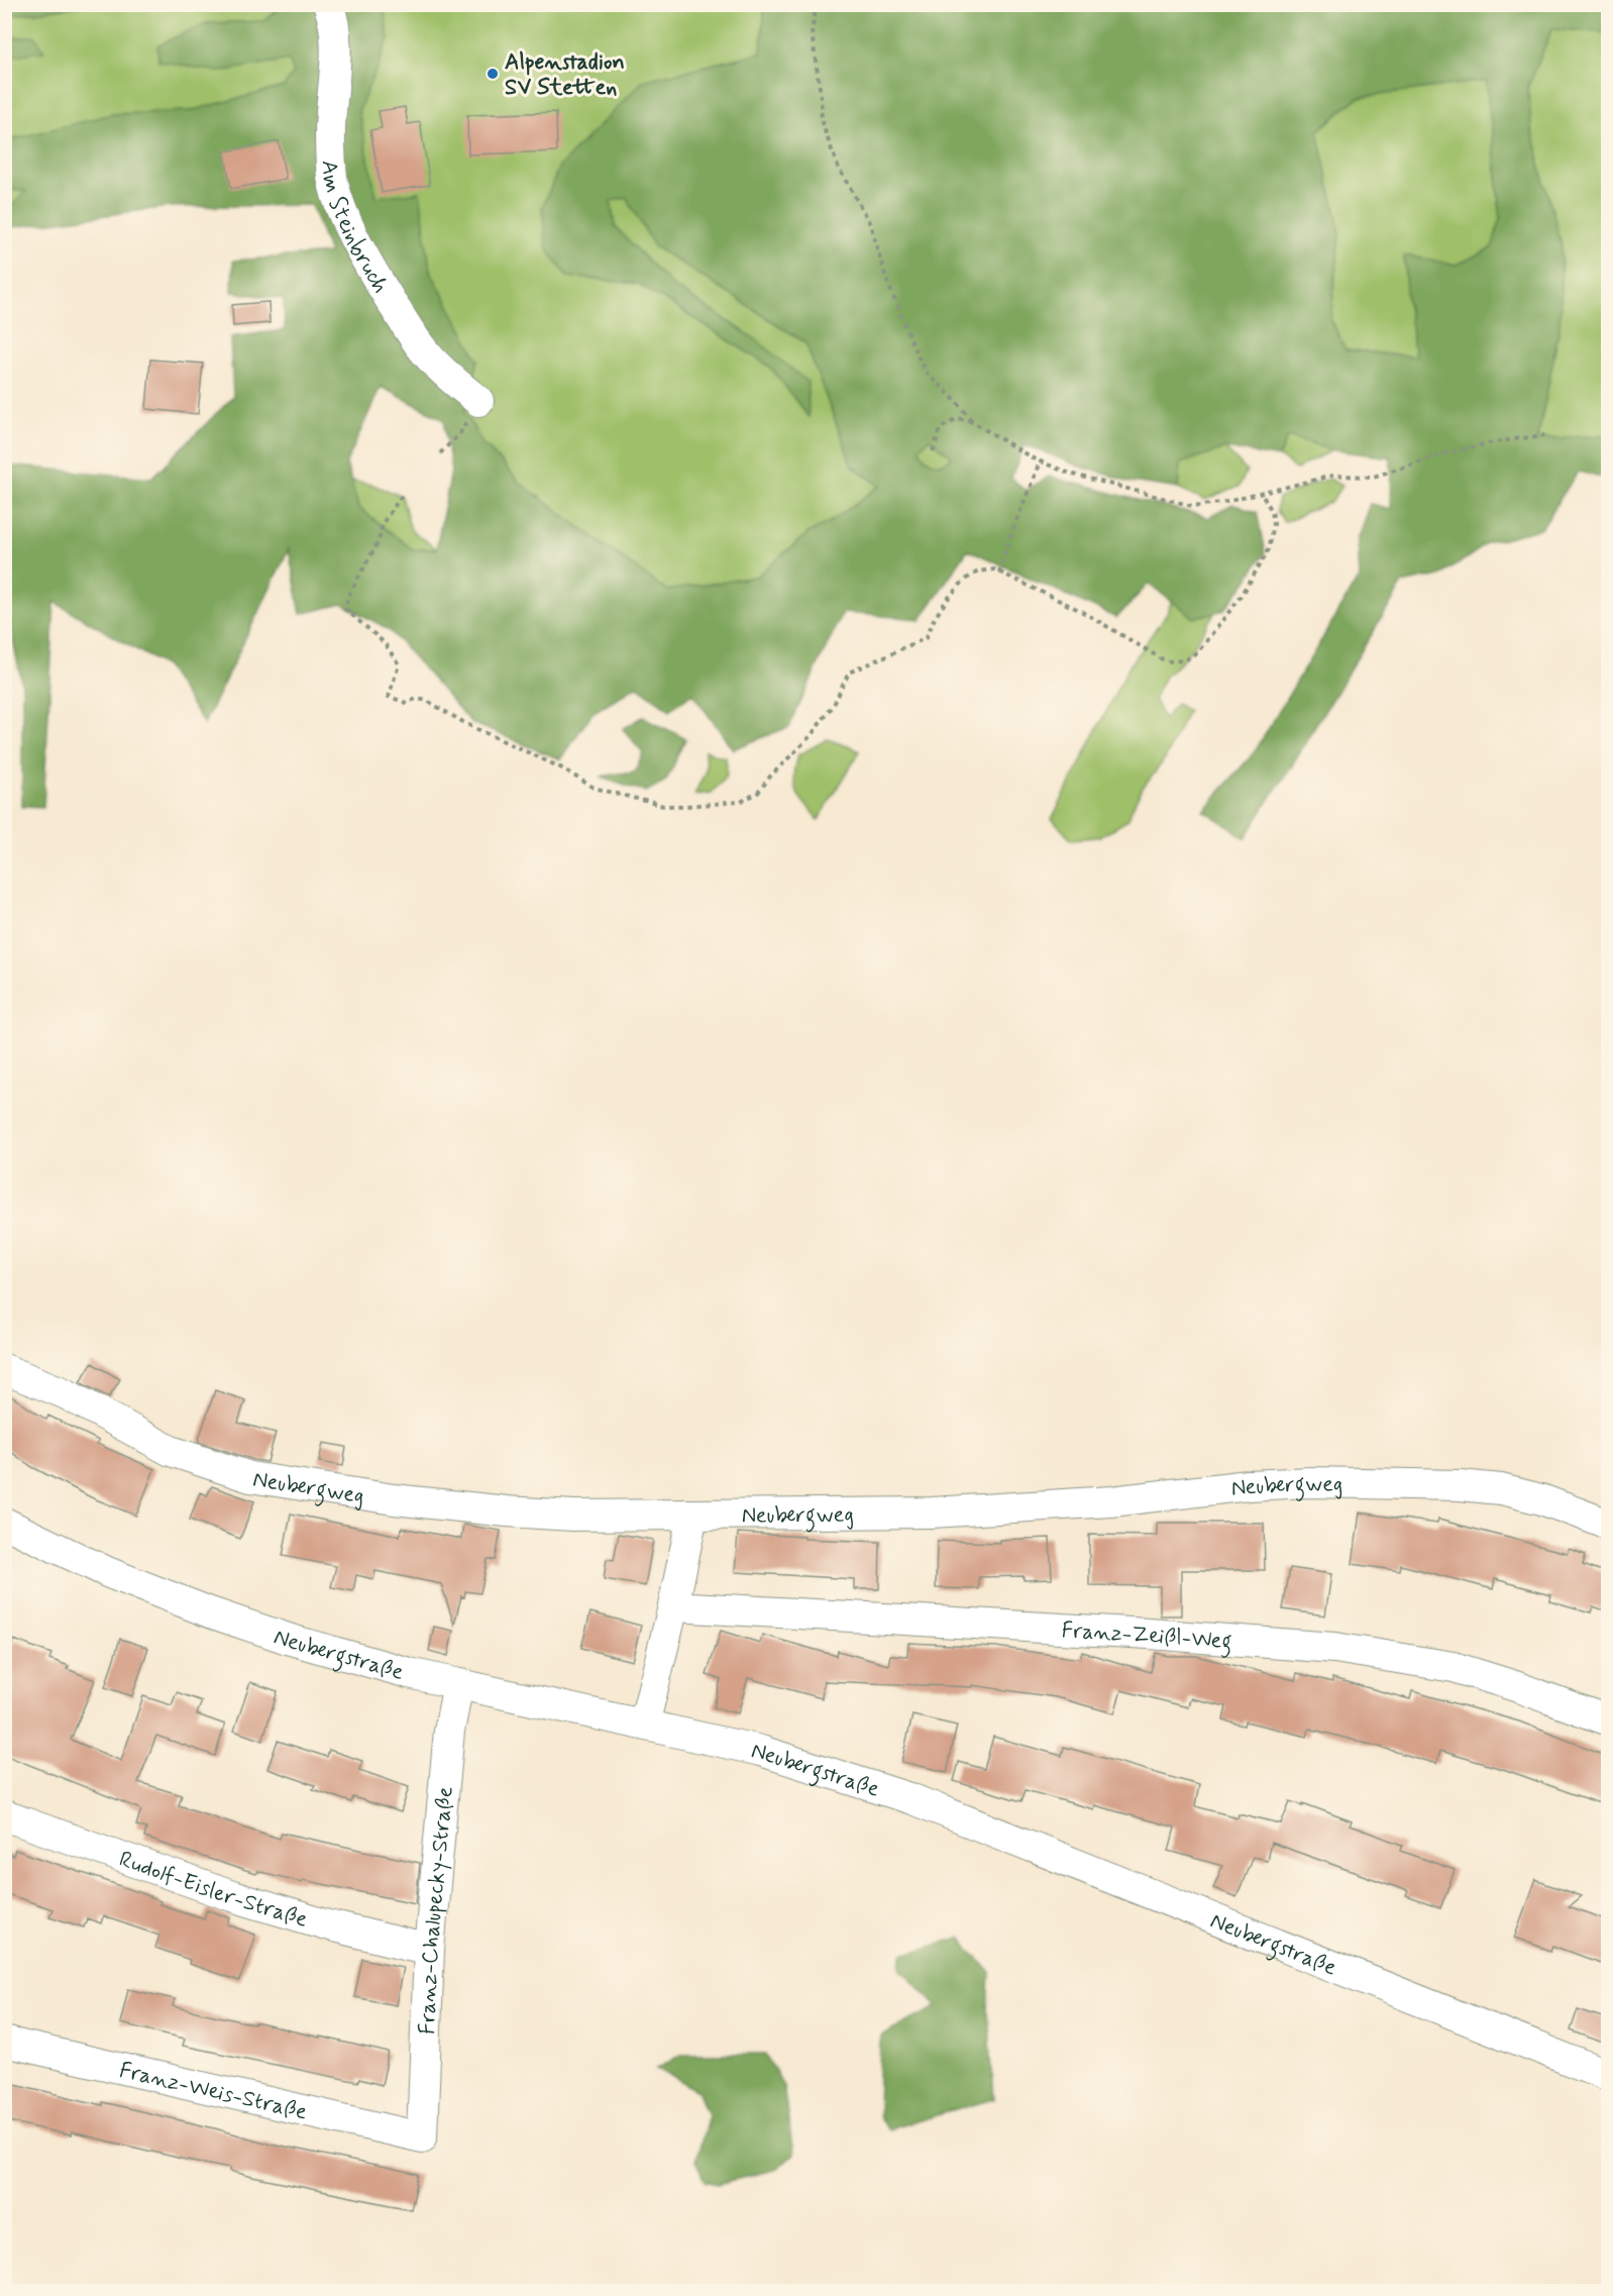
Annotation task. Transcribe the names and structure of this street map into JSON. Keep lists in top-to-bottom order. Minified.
{"streets":{"street":["Am Steinbruch","Neubergweg","Franz-Zeißl-Weg","Neubergstraße","Rudolf-Eisler-Straße","Franz-Chalupecky-Straße","Franz-Weis-Straße"]},"crossings":[["Neubergstraße","Franz-Chalupecky-Straße"],["Rudolf-Eisler-Straße","Franz-Chalupecky-Straße"],["Franz-Chalupecky-Straße","Franz-Weis-Straße"]],"places":["Alpenstadion SV Stetten"]}
